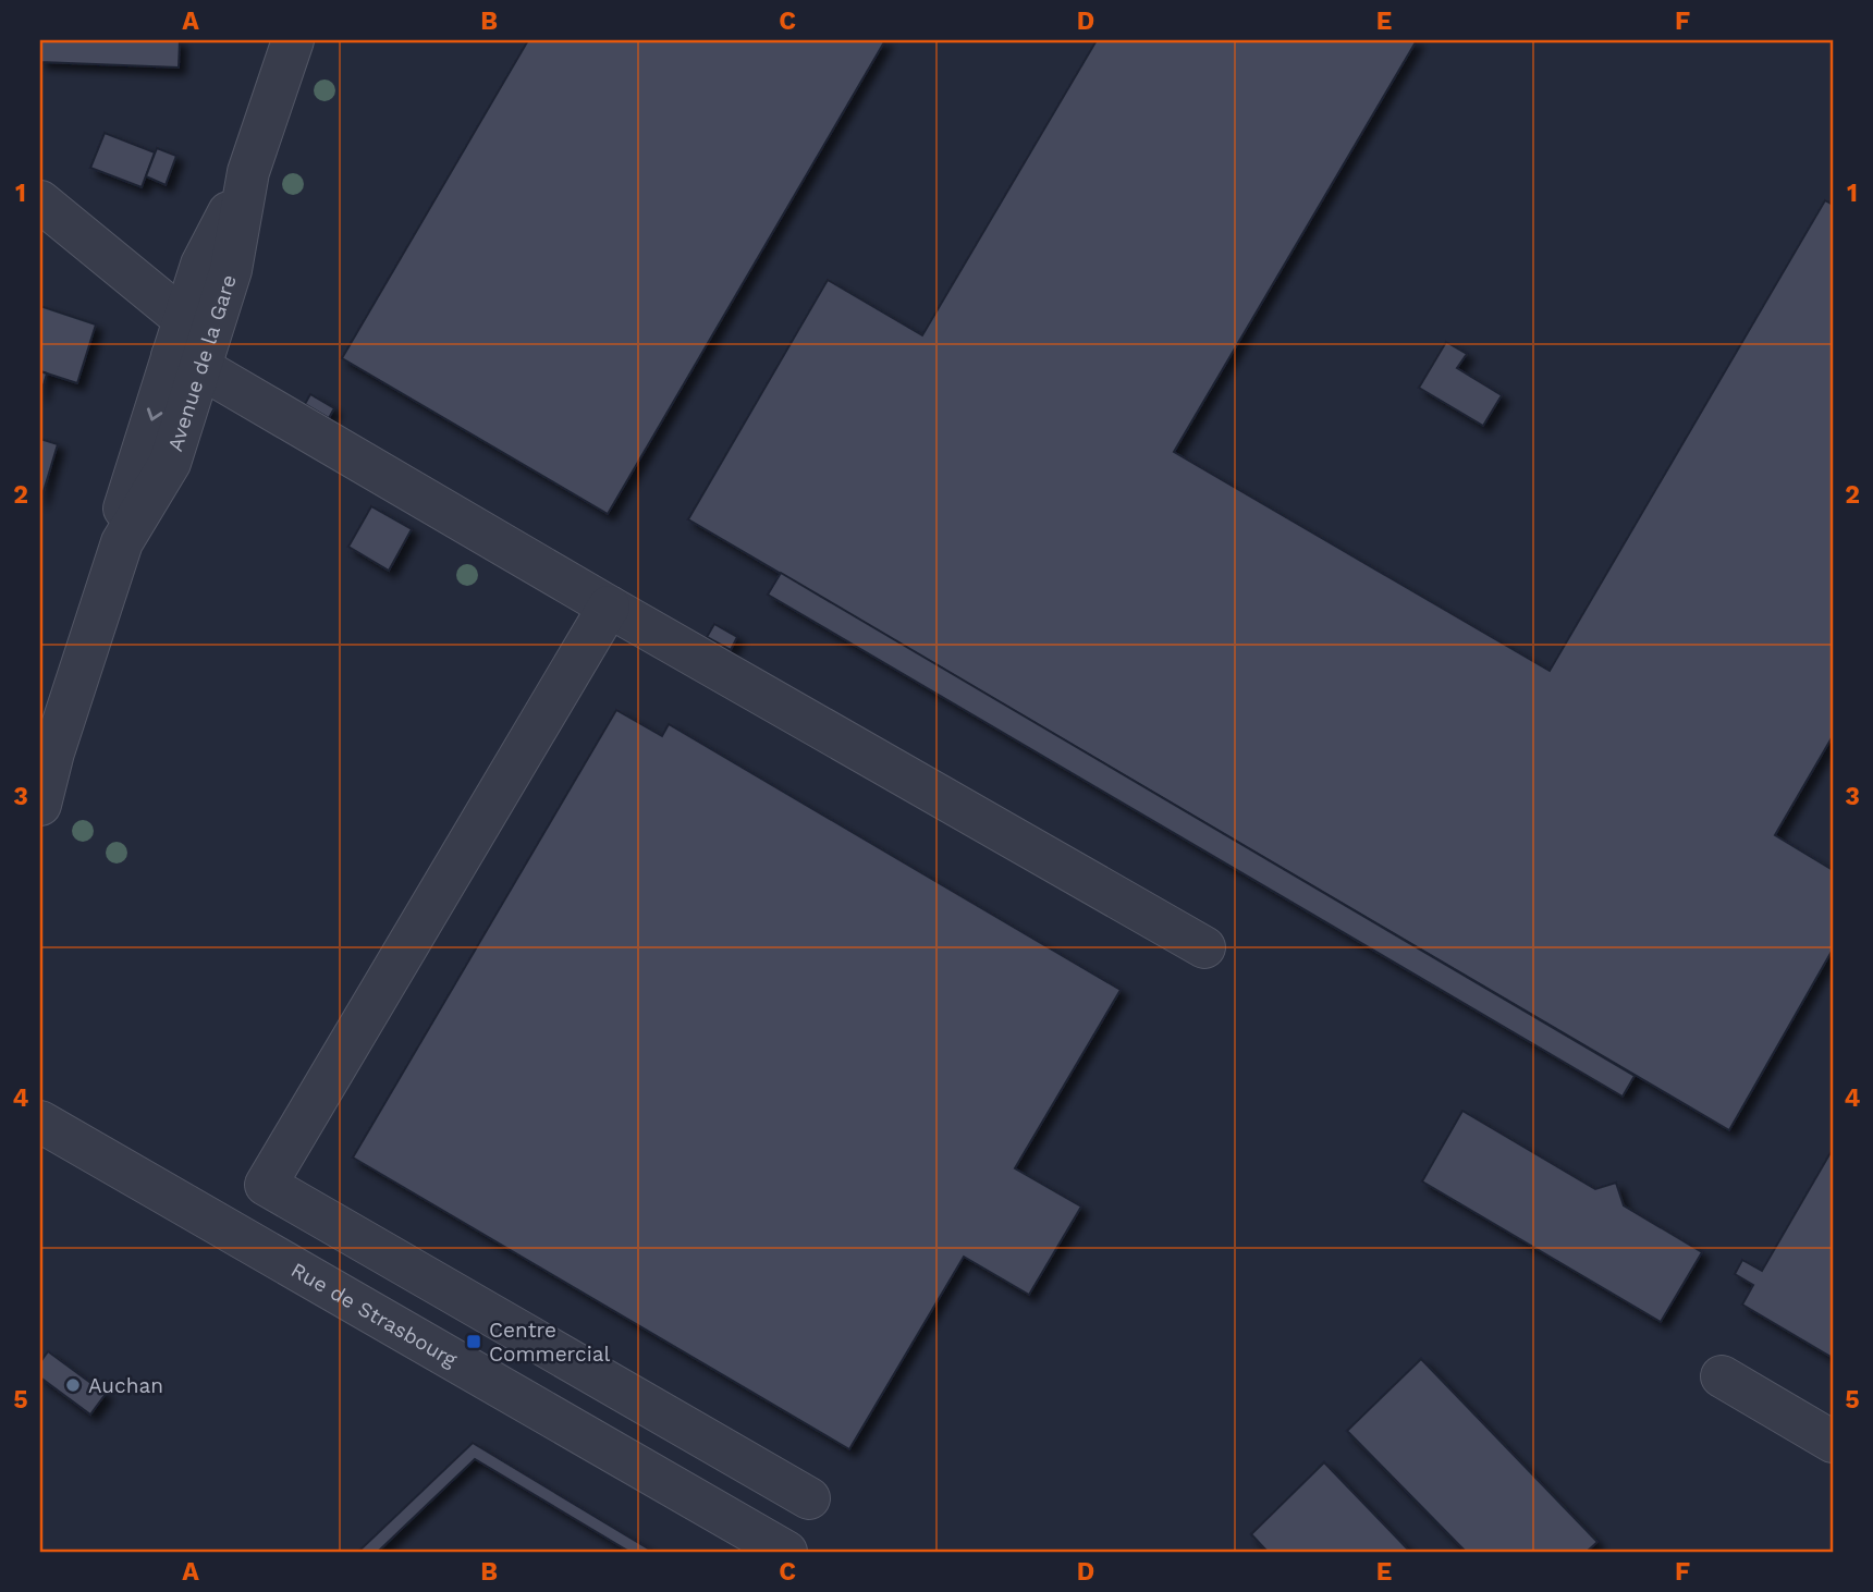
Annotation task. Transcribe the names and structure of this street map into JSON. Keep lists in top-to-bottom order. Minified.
{"streets":{"street":["Avenue de la Gare","Rue de Strasbourg"]},"places":{"transit":["Centre Commercial"],"other":["Auchan"]},"grid":{"columns":["A","B","C","D","E","F"],"rows":["1","2","3","4","5"]}}
